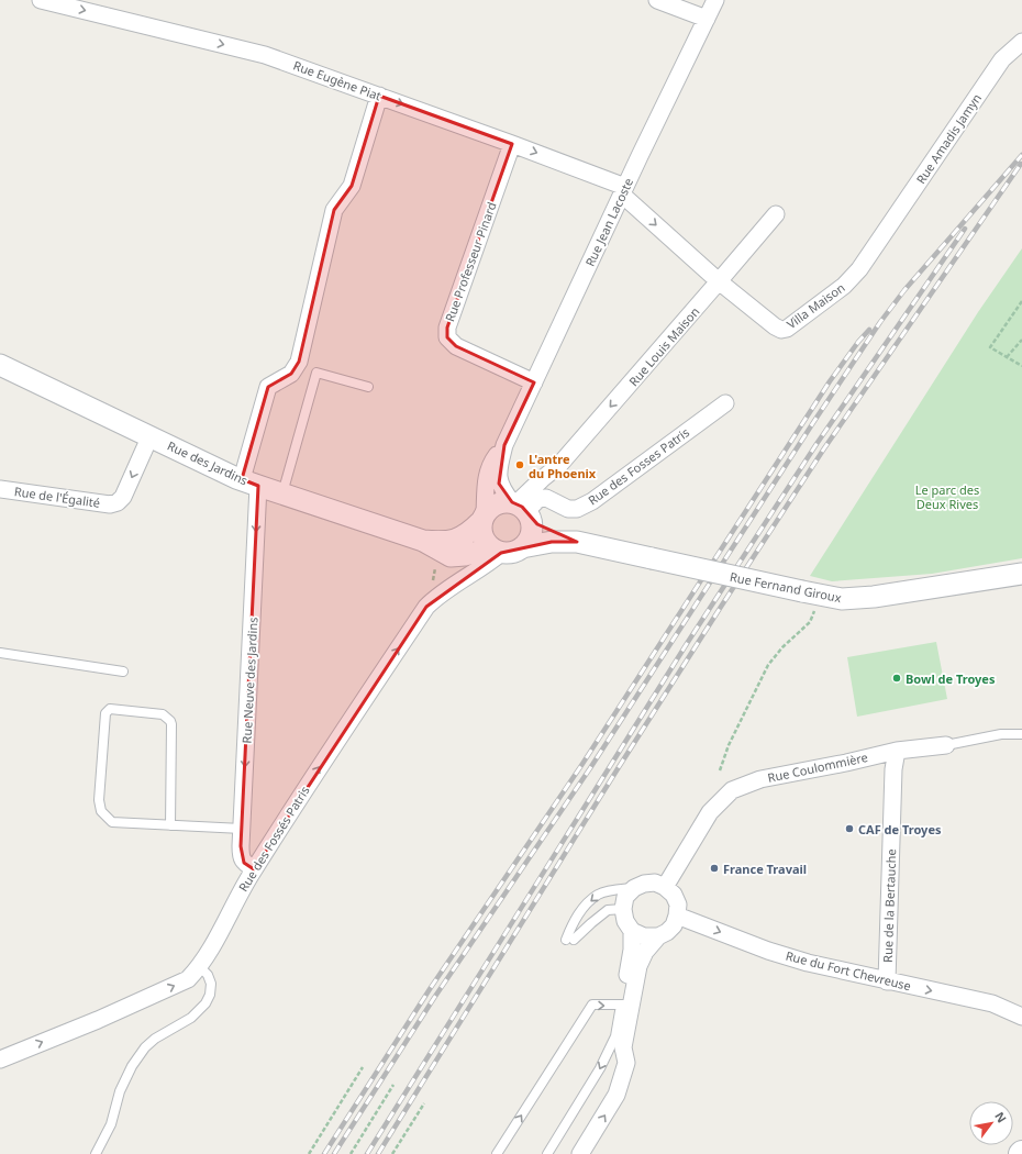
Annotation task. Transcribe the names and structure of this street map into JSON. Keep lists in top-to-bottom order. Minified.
{"streets":{"street":["Rue Eugène Piat","Rue Amadis Jamyn","Rue Jean Lacoste","Rue Professeur Pinard","Villa Maison","Rue Louis Maison","Rue des Jardins","Rue des Fosses Patris","Rue de l'Égalité","Rue Fernand Giroux","Rue Neuve des Jardins","Rue Coulommière","Rue des Fossés Patris","Rue de la Bertauche","Rue du Fort Chevreuse"]},"crossings":[["Rue Eugène Piat","Rue Jean Lacoste"],["Rue Eugène Piat","Rue Professeur Pinard"],["Rue Eugène Piat","Rue Neuve des Jardins"],["Rue Amadis Jamyn","Villa Maison"],["Rue Jean Lacoste","Rue Professeur Pinard"],["Rue Jean Lacoste","Rue Louis Maison"],["Rue Jean Lacoste","Rue des Jardins"],["Rue Jean Lacoste","Rue des Fosses Patris"],["Rue Jean Lacoste","Rue Fernand Giroux"],["Rue Jean Lacoste","Rue des Fossés Patris"],["Villa Maison","Rue Louis Maison"],["Rue Louis Maison","Rue des Jardins"],["Rue Louis Maison","Rue des Fosses Patris"],["Rue Louis Maison","Rue Fernand Giroux"],["Rue Louis Maison","Rue des Fossés Patris"],["Rue des Jardins","Rue des Fosses Patris"],["Rue des Jardins","Rue de l'Égalité"],["Rue des Jardins","Rue Fernand Giroux"],["Rue des Jardins","Rue Neuve des Jardins"],["Rue des Jardins","Rue des Fossés Patris"],["Rue des Fosses Patris","Rue Fernand Giroux"],["Rue des Fosses Patris","Rue des Fossés Patris"],["Rue Fernand Giroux","Rue des Fossés Patris"],["Rue Neuve des Jardins","Rue des Fossés Patris"],["Rue Coulommière","Rue de la Bertauche"],["Rue Coulommière","Rue du Fort Chevreuse"],["Rue de la Bertauche","Rue du Fort Chevreuse"]],"one_way":["Rue Eugène Piat","Rue Louis Maison","Rue de l'Égalité","Rue Neuve des Jardins","Rue des Fossés Patris","Rue du Fort Chevreuse"],"parks":["Le parc des Deux Rives"],"places":["L'antre du Phoenix","Bowl de Troyes","CAF de Troyes","France Travail"],"north":"top right"}
